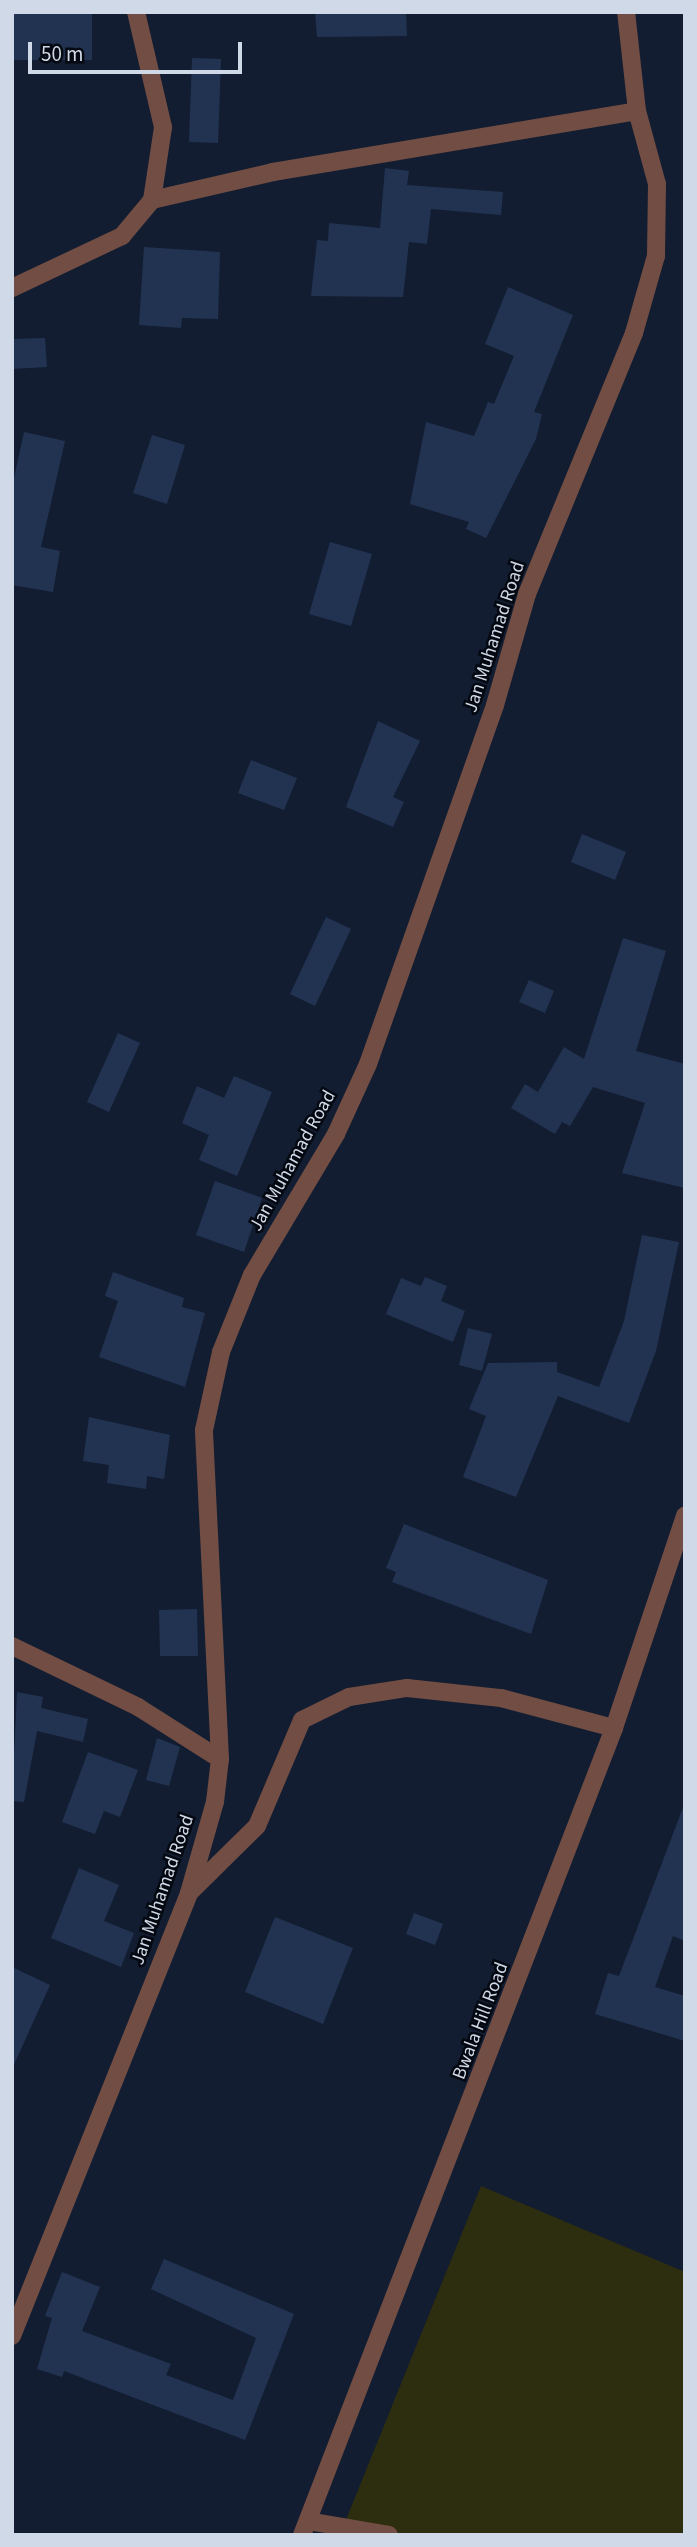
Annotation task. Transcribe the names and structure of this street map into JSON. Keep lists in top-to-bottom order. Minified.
{"streets":{"street":["Jan Muhamad Road","Bwala Hill Road"]},"scale_bar":"50 m"}
